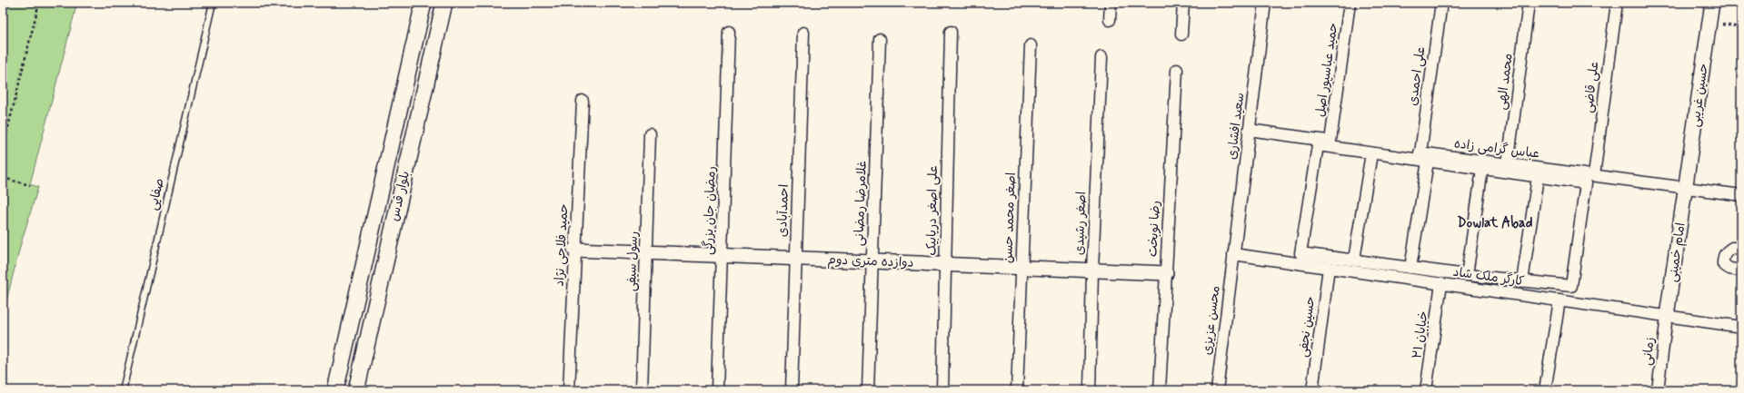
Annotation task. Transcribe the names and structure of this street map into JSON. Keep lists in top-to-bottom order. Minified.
{"streets":{"main road":["بلوار قدس"],"street":["حمید عباسپور اصل","علی احمدی","محمد الهی","علی قاضی","حسین غریبی","سعید افشاری","عباس گرامی زاده","غلامرضا رمضانی","رمضان جان بزرگی","احمدآبادی","علی اصغر دریابیک","اصغر محمد حسن","اصغر رشیدی","رضا نوبخت","حمید فلاحی نژاد","امام خمینی","رسول سیفی","دوازده متری دوم","کارگر ملک شاد","محسن عزیزی","حسین نجفی","خیابان ۲۱","زمانی"],"lane":["صفایی"]},"crossings":[["حمید عباسپور اصل","عباس گرامی زاده"],["علی احمدی","عباس گرامی زاده"],["محمد الهی","عباس گرامی زاده"],["علی قاضی","عباس گرامی زاده"],["حسین غریبی","عباس گرامی زاده"],["حسین غریبی","امام خمینی"],["سعید افشاری","عباس گرامی زاده"],["سعید افشاری","کارگر ملک شاد"],["سعید افشاری","محسن عزیزی"],["عباس گرامی زاده","امام خمینی"],["غلامرضا رمضانی","دوازده متری دوم"],["رمضان جان بزرگی","دوازده متری دوم"],["احمدآبادی","دوازده متری دوم"],["علی اصغر دریابیک","دوازده متری دوم"],["اصغر محمد حسن","دوازده متری دوم"],["اصغر رشیدی","دوازده متری دوم"],["رضا نوبخت","دوازده متری دوم"],["حمید فلاحی نژاد","دوازده متری دوم"],["امام خمینی","کارگر ملک شاد"],["امام خمینی","زمانی"],["رسول سیفی","دوازده متری دوم"],["کارگر ملک شاد","محسن عزیزی"],["کارگر ملک شاد","حسین نجفی"],["کارگر ملک شاد","خیابان ۲۱"],["کارگر ملک شاد","زمانی"]],"districts":["Dowlat Abad"]}
